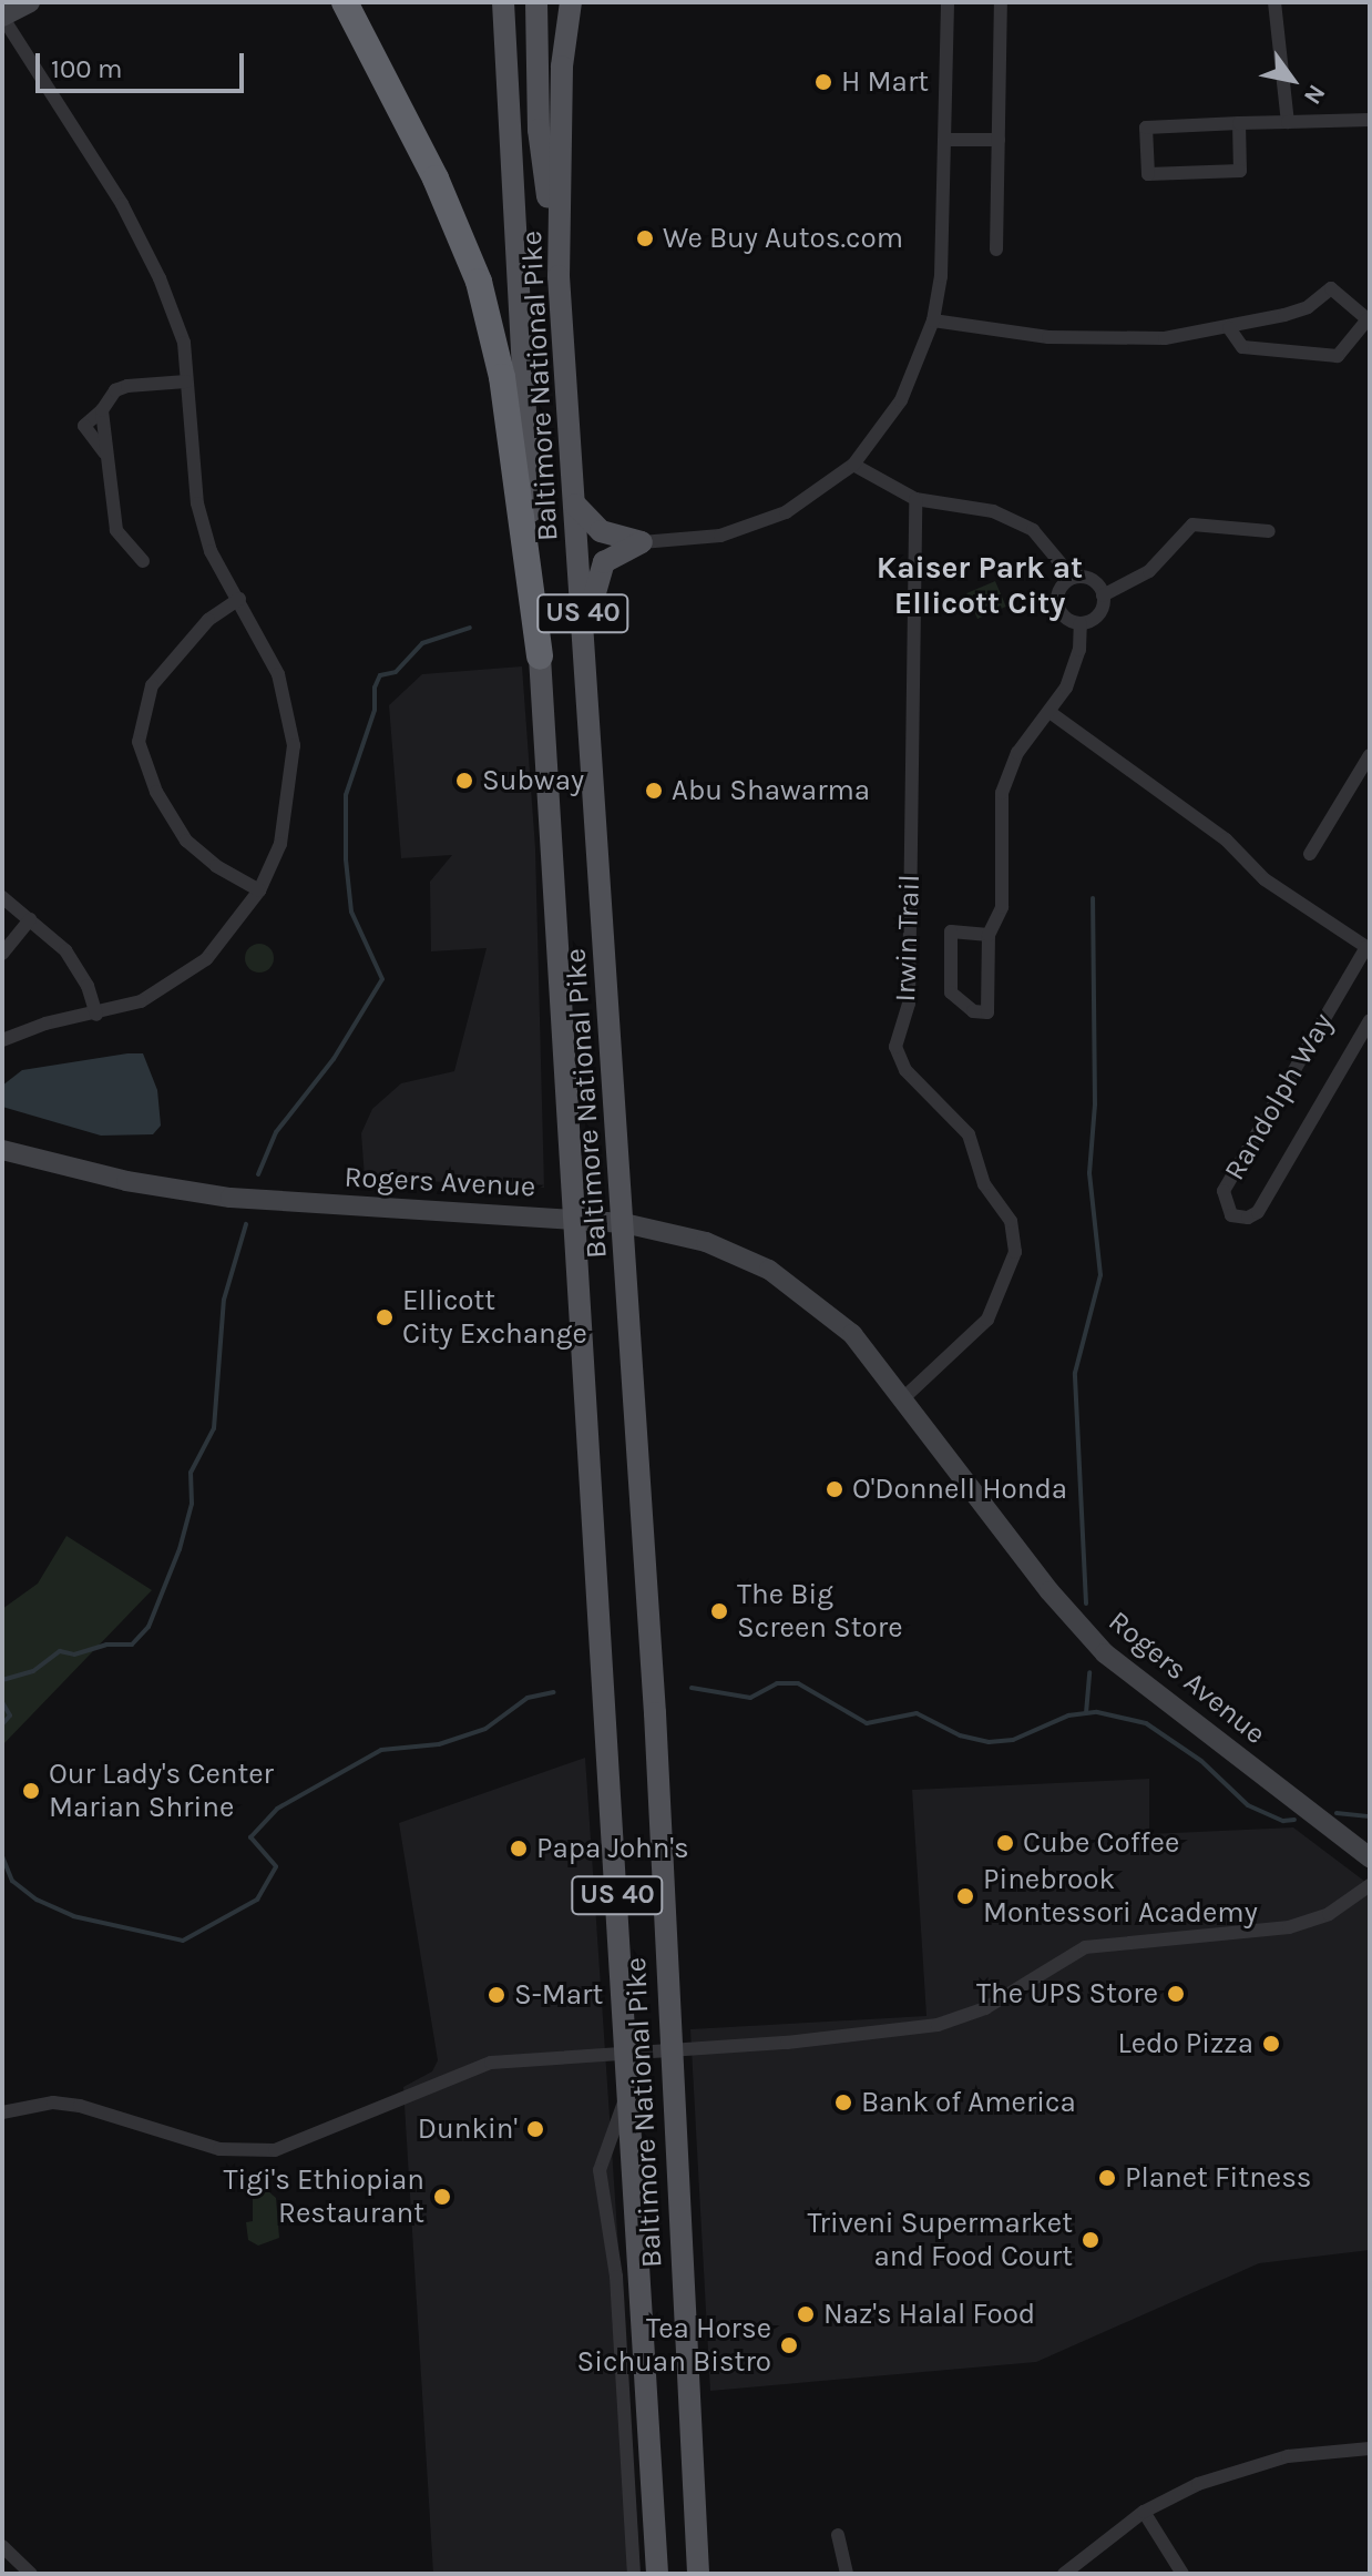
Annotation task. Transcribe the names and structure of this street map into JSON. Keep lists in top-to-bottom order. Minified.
{"streets":{"main road":["Baltimore National Pike","US 40","Rogers Avenue"],"street":["Irwin Trail","Randolph Way"]},"crossings":[["Baltimore National Pike","Rogers Avenue"],["Irwin Trail","Rogers Avenue"]],"districts":["Kaiser Park at Ellicott City"],"places":["H Mart","We Buy Autos.com","Subway","Abu Shawarma","Ellicott City Exchange","O'Donnell Honda","The Big Screen Store","Our Lady's Center Marian Shrine","Cube Coffee","Papa John's","Pinebrook Montessori Academy","The UPS Store","S-Mart","Ledo Pizza","Bank of America","Dunkin'","Planet Fitness","Tigi's Ethiopian Restaurant","Triveni Supermarket and Food Court","Naz's Halal Food","Tea Horse Sichuan Bistro"],"scale_bar":"100 m","north":"bottom right"}
